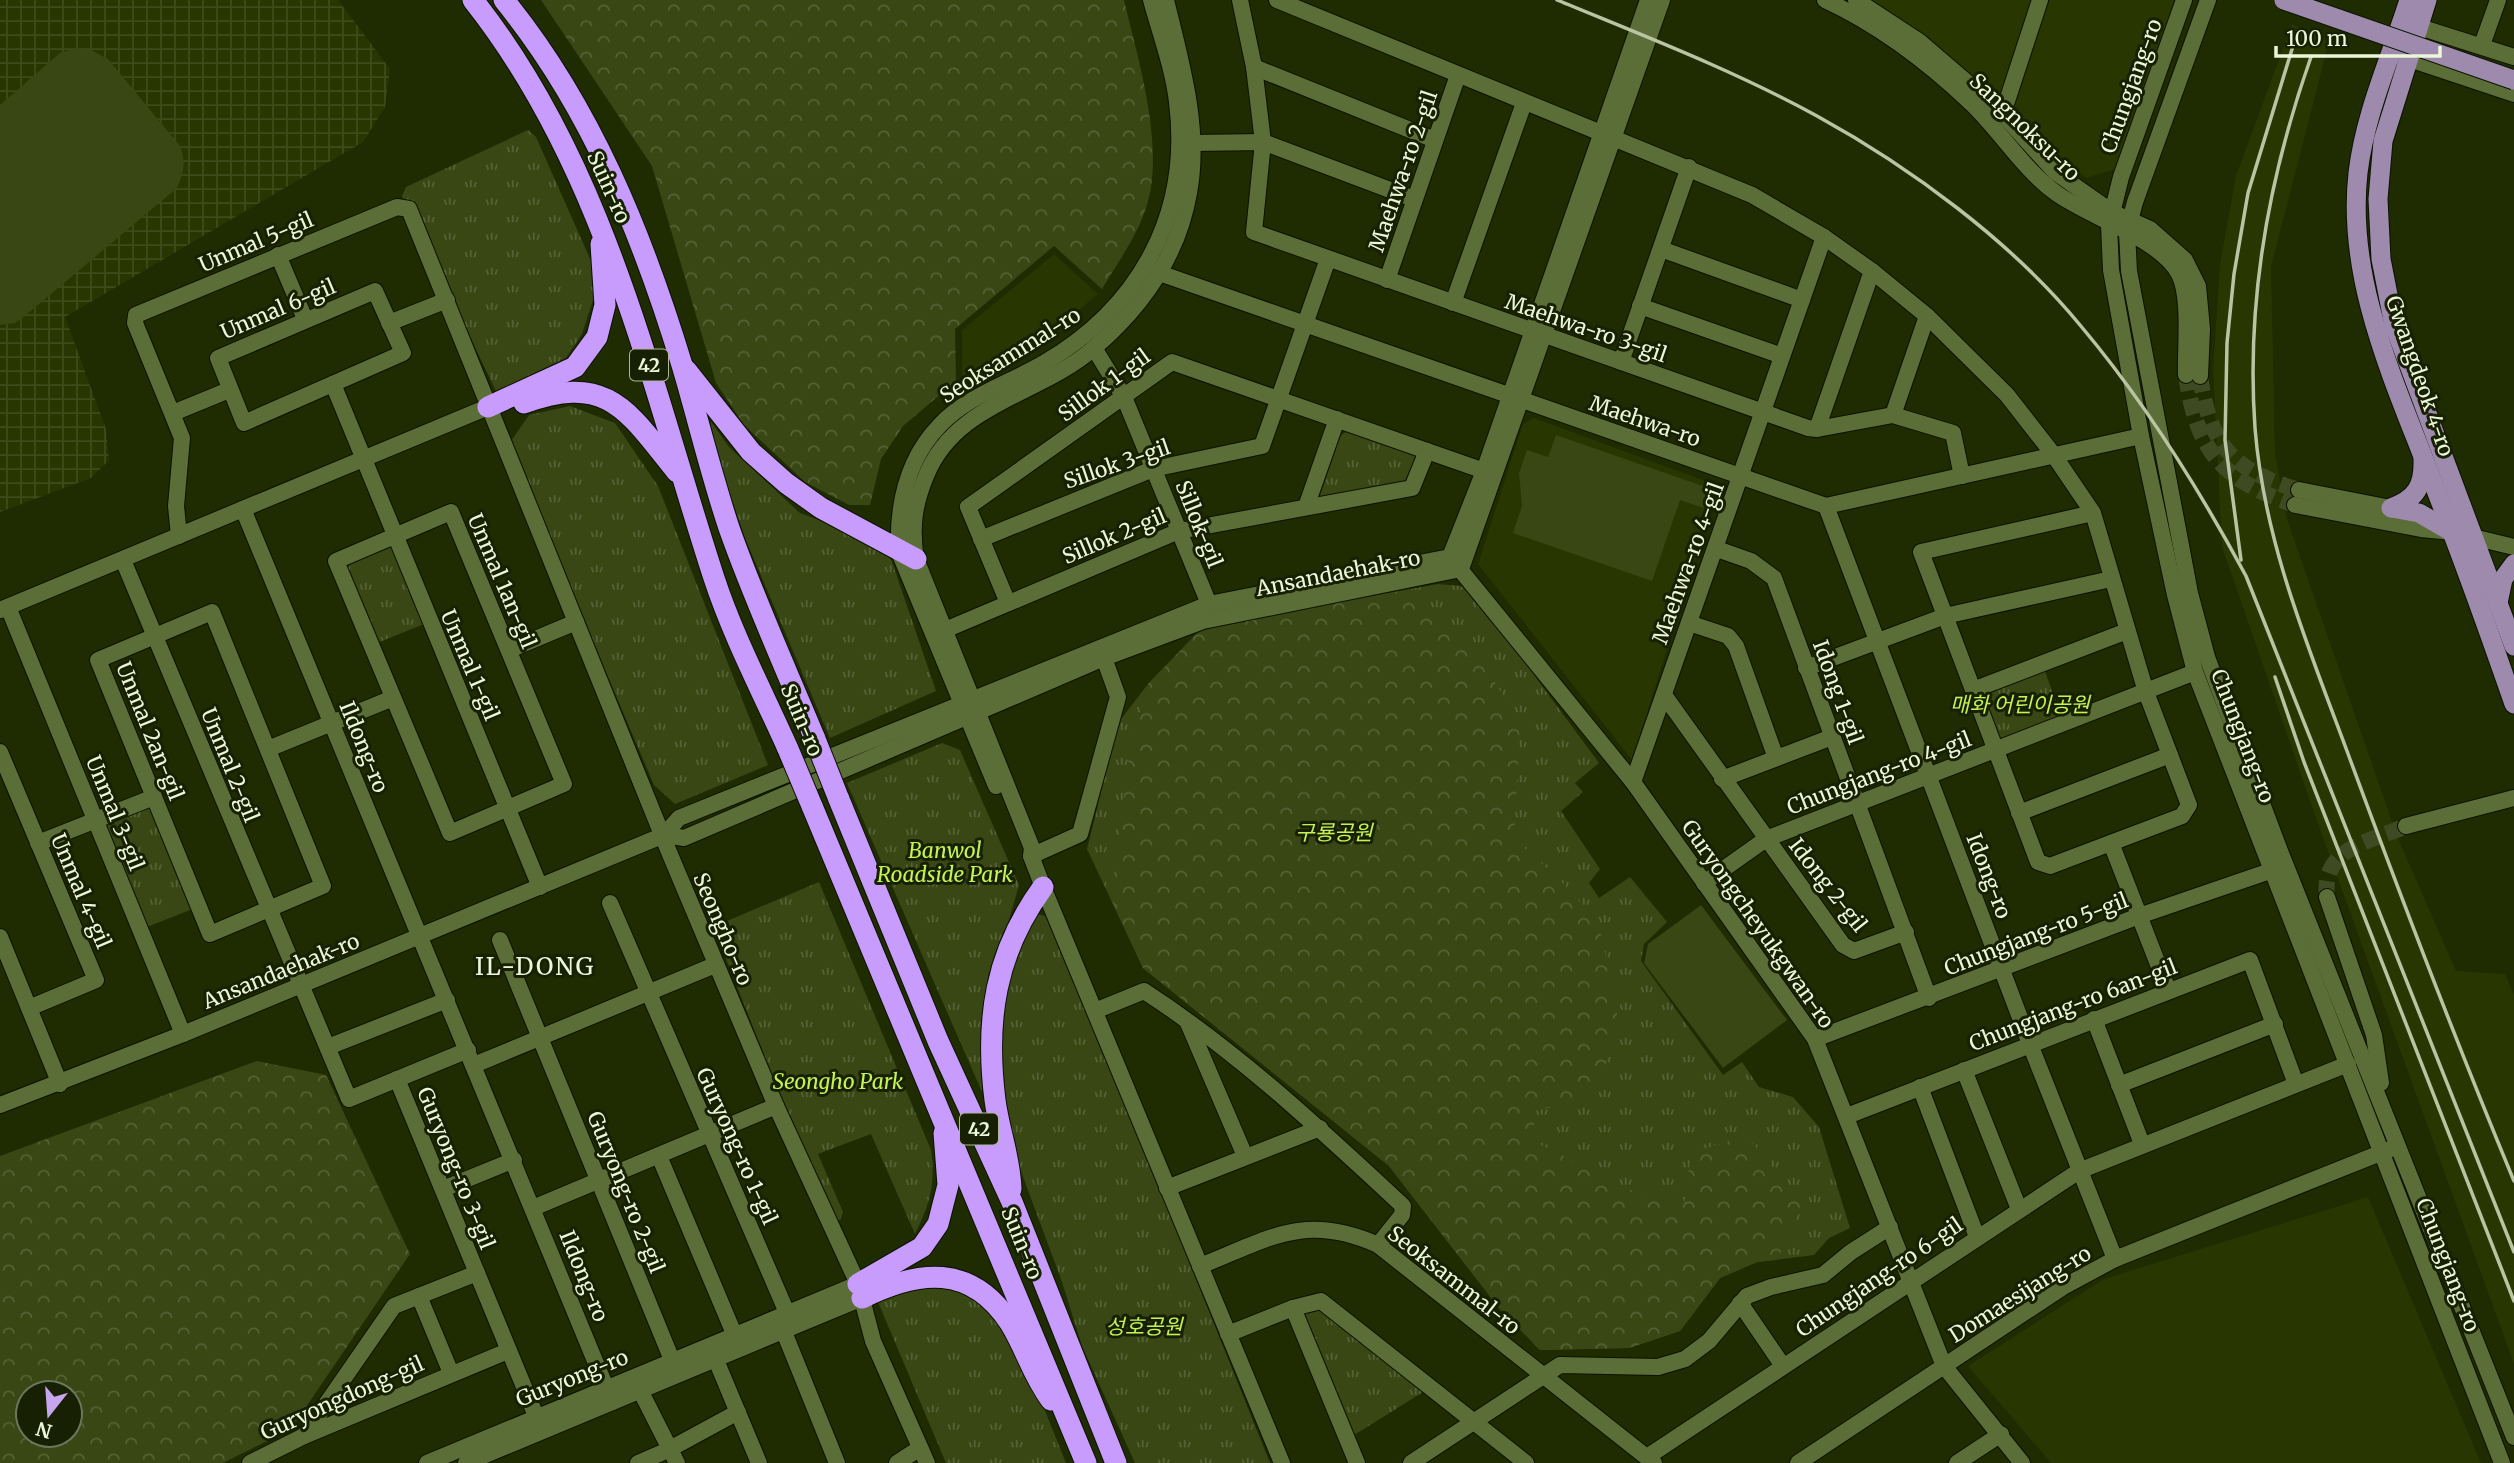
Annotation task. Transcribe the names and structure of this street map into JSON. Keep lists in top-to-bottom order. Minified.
{"streets":{"highway":["Suin-ro","42"],"main road":["Gwangdeok 4-ro"],"street":["Chungjang-ro","Sangnoksu-ro","Maehwa-ro 2-gil","Unmal 5-gil","Unmal 6-gil","Maehwa-ro 3-gil","Seoksammal-ro","Sillok 1-gil","Maehwa-ro","Sillok 3-gil","Sillok-gil","Sillok 2-gil","Maehwa-ro 4-gil","Ansandaehak-ro","Unmal 1an-gil","Unmal 1-gil","Idong 1-gil","Unmal 2an-gil","Ildong-ro","Unmal 2-gil","Chungjang-ro 4-gil","Unmal 3-gil","Idong-ro","Idong 2-gil","Unmal 4-gil","Guryongcheyukgwan-ro","Seongho-ro","Chungjang-ro 5-gil","Chungjang-ro 6an-gil","Guryong-ro 1-gil","Guryong-ro 3-gil","Guryong-ro 2-gil","Chungjang-ro 6-gil","Domaesijang-ro","Guryong-ro","Guryongdong-gil"]},"crossings":[["Chungjang-ro","Sangnoksu-ro"],["Chungjang-ro","Chungjang-ro 4-gil"],["Chungjang-ro","Chungjang-ro 5-gil"],["Chungjang-ro","Chungjang-ro 6-gil"],["Chungjang-ro","Domaesijang-ro"],["Maehwa-ro 2-gil","Maehwa-ro 3-gil"],["Maehwa-ro 2-gil","Maehwa-ro 4-gil"],["Maehwa-ro 2-gil","Ansandaehak-ro"],["Maehwa-ro 2-gil","Chungjang-ro 4-gil"],["Unmal 5-gil","Seongho-ro"],["Maehwa-ro 3-gil","Maehwa-ro 4-gil"],["Maehwa-ro 3-gil","Ansandaehak-ro"],["Seoksammal-ro","Maehwa-ro"],["Seoksammal-ro","Sillok-gil"],["Seoksammal-ro","Sillok 2-gil"],["Seoksammal-ro","Ansandaehak-ro"],["Seoksammal-ro","Chungjang-ro 6-gil"],["Sillok 1-gil","Sillok 3-gil"],["Sillok 1-gil","Sillok-gil"],["Sillok 1-gil","Sillok 2-gil"],["Sillok 1-gil","Ansandaehak-ro"],["Maehwa-ro","Maehwa-ro 4-gil"],["Maehwa-ro","Ansandaehak-ro"],["Maehwa-ro","Idong-ro"],["Sillok 3-gil","Sillok-gil"],["Sillok-gil","Sillok 2-gil"],["Sillok-gil","Ansandaehak-ro"],["Maehwa-ro 4-gil","Idong 1-gil"],["Maehwa-ro 4-gil","Idong 2-gil"],["Maehwa-ro 4-gil","Guryongcheyukgwan-ro"],["Ansandaehak-ro","Unmal 1-gil"],["Ansandaehak-ro","Ildong-ro"],["Ansandaehak-ro","Unmal 2-gil"],["Ansandaehak-ro","Unmal 3-gil"],["Ansandaehak-ro","Guryongcheyukgwan-ro"],["Ansandaehak-ro","Seongho-ro"],["Unmal 1an-gil","Unmal 1-gil"],["Idong 1-gil","Chungjang-ro 4-gil"],["Idong 1-gil","Idong 2-gil"],["Idong 1-gil","Chungjang-ro 5-gil"],["Unmal 2an-gil","Unmal 2-gil"],["Ildong-ro","Guryong-ro"],["Unmal 2-gil","Guryong-ro 3-gil"],["Chungjang-ro 4-gil","Idong-ro"],["Chungjang-ro 4-gil","Idong 2-gil"],["Chungjang-ro 4-gil","Guryongcheyukgwan-ro"],["Idong-ro","Chungjang-ro 5-gil"],["Idong-ro","Chungjang-ro 6an-gil"],["Idong-ro","Chungjang-ro 6-gil"],["Idong-ro","Domaesijang-ro"],["Guryongcheyukgwan-ro","Chungjang-ro 5-gil"],["Guryongcheyukgwan-ro","Chungjang-ro 6an-gil"],["Guryongcheyukgwan-ro","Chungjang-ro 6-gil"],["Guryongcheyukgwan-ro","Domaesijang-ro"],["Seongho-ro","Guryong-ro"],["Chungjang-ro 6an-gil","Chungjang-ro 6-gil"],["Guryong-ro 1-gil","Guryong-ro"],["Guryong-ro 3-gil","Guryong-ro"],["Guryong-ro 3-gil","Guryongdong-gil"],["Guryong-ro 2-gil","Guryong-ro"]],"districts":["IL-DONG"],"parks":["매화 어린이공원","구룡공원","Banwol Roadside Park","Seongho Park","성호공원"],"scale_bar":"100 m","north":"bottom"}
